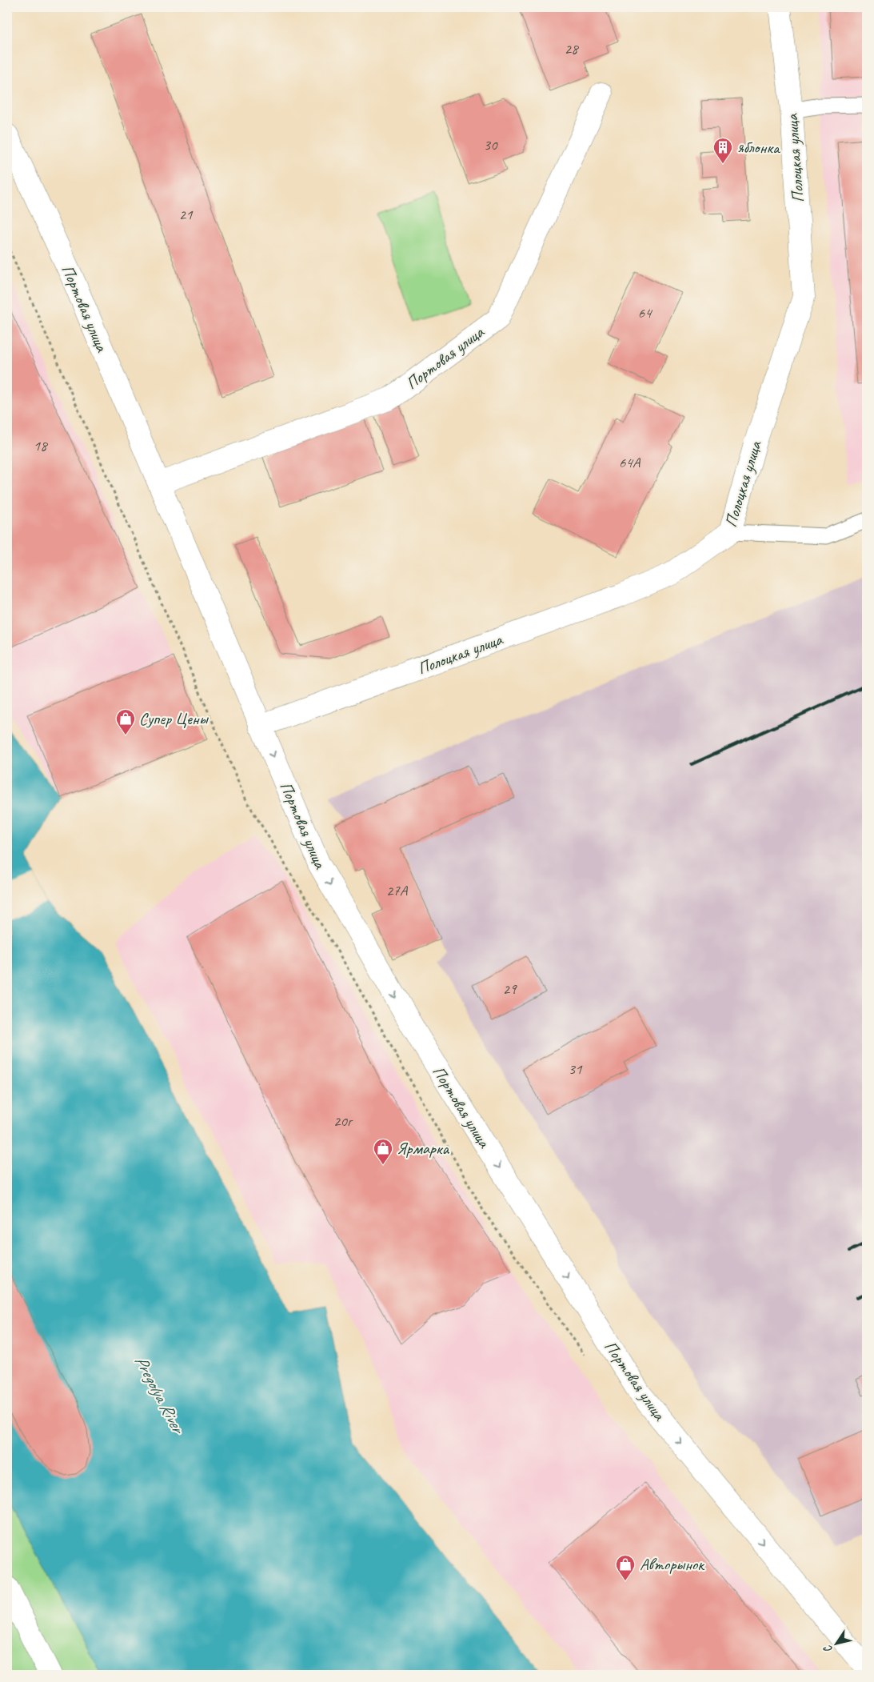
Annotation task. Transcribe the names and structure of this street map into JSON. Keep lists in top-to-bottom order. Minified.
{"streets":{"street":["Полоцкая улица","Портовая улица"]},"crossings":[["Полоцкая улица","Портовая улица"]],"one_way":["Портовая улица"],"water":["Pregolya River"],"places":{"building":["яблонка"],"shop":["Супер Цены","Ярмарка","Авторынок"]},"house_numbers":["28","30","21","64","18","64А","27А","29","31","20г"],"north":"bottom left"}
